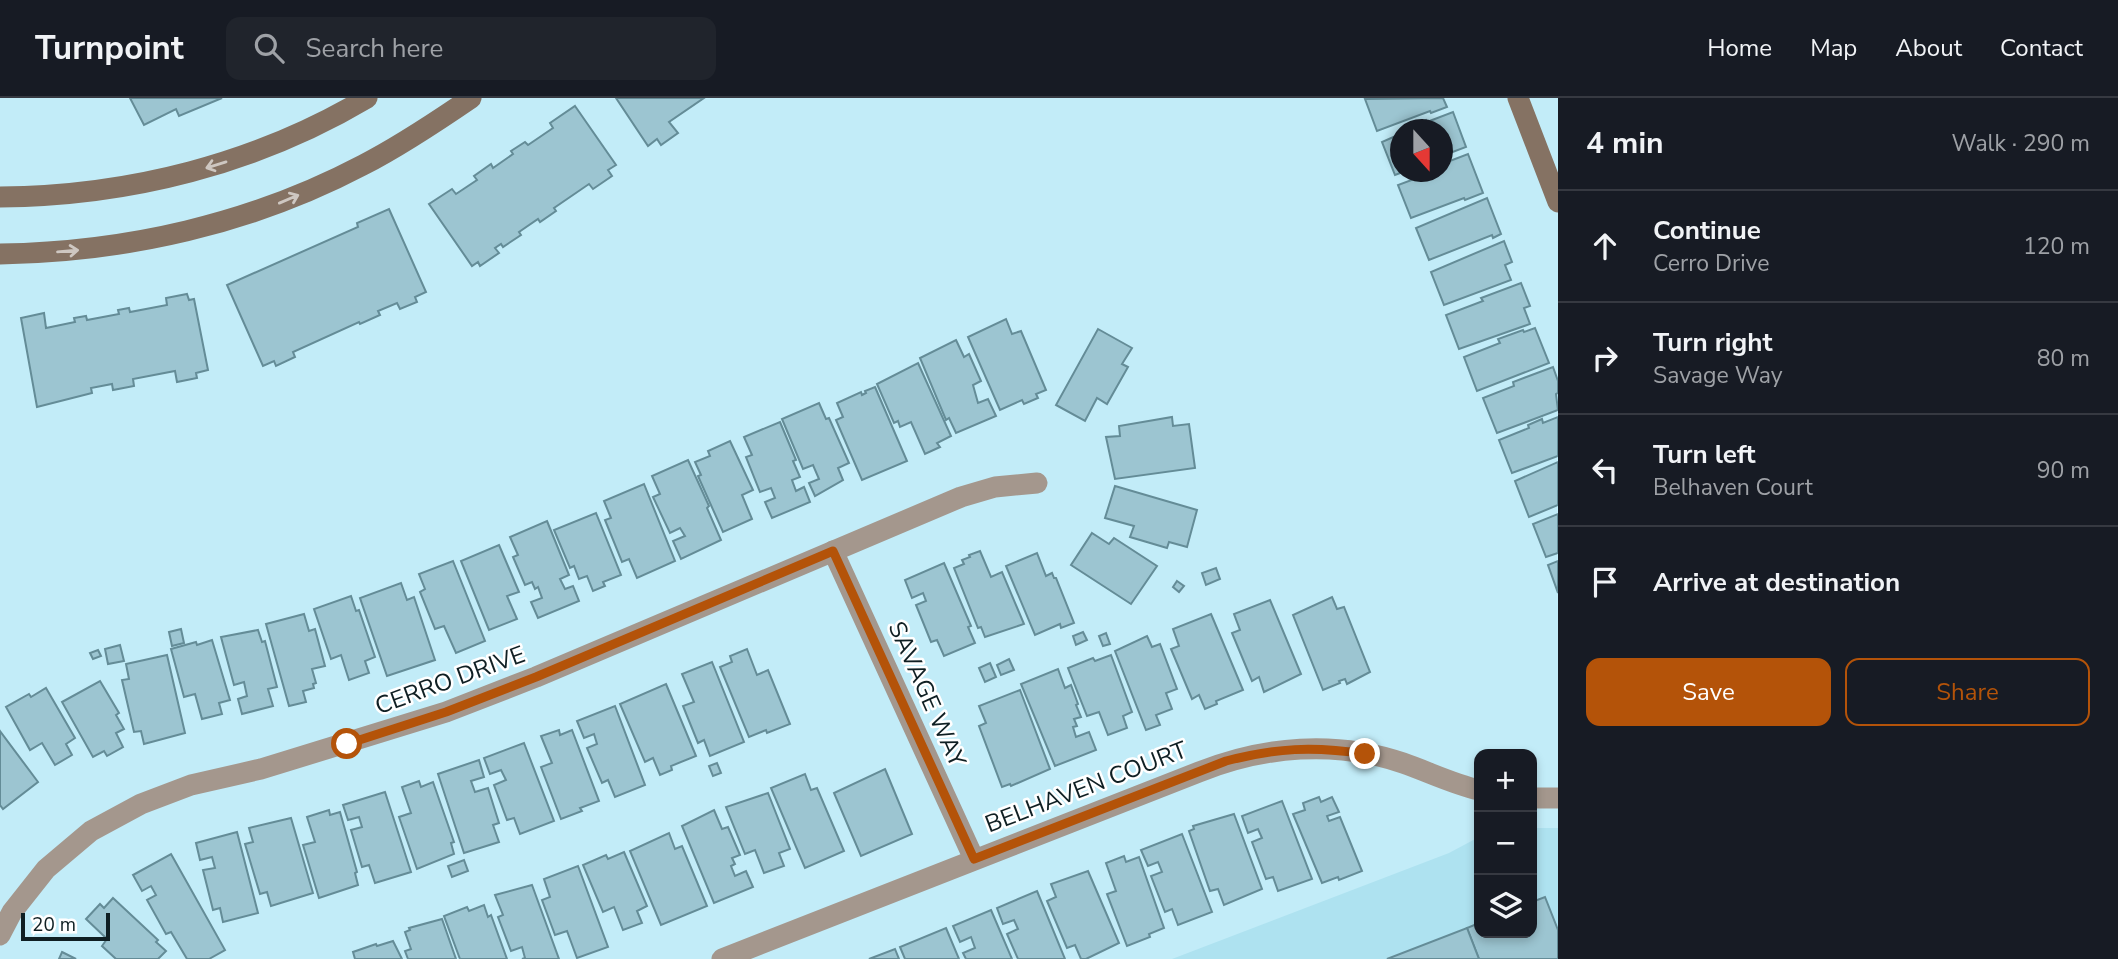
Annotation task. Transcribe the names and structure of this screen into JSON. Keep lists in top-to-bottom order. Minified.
{"streets":{"street":["CERRO DRIVE","SAVAGE WAY","BELHAVEN COURT"]},"crossings":[["CERRO DRIVE","SAVAGE WAY"],["SAVAGE WAY","BELHAVEN COURT"]],"scale_bar":"20 m","north":"bottom","page":{"header":"Turnpoint","search":"Search here","nav":["Home","Map","About","Contact"],"heading":["4 min","Walk · 290 m"],"list":[["Continue","Cerro Drive","120 m"],["Turn right","Savage Way","80 m"],["Turn left","Belhaven Court","90 m"],"Arrive at destination"],"buttons":["Save","Share"],"map_buttons":["+","−"],"scale":"20 m"}}
